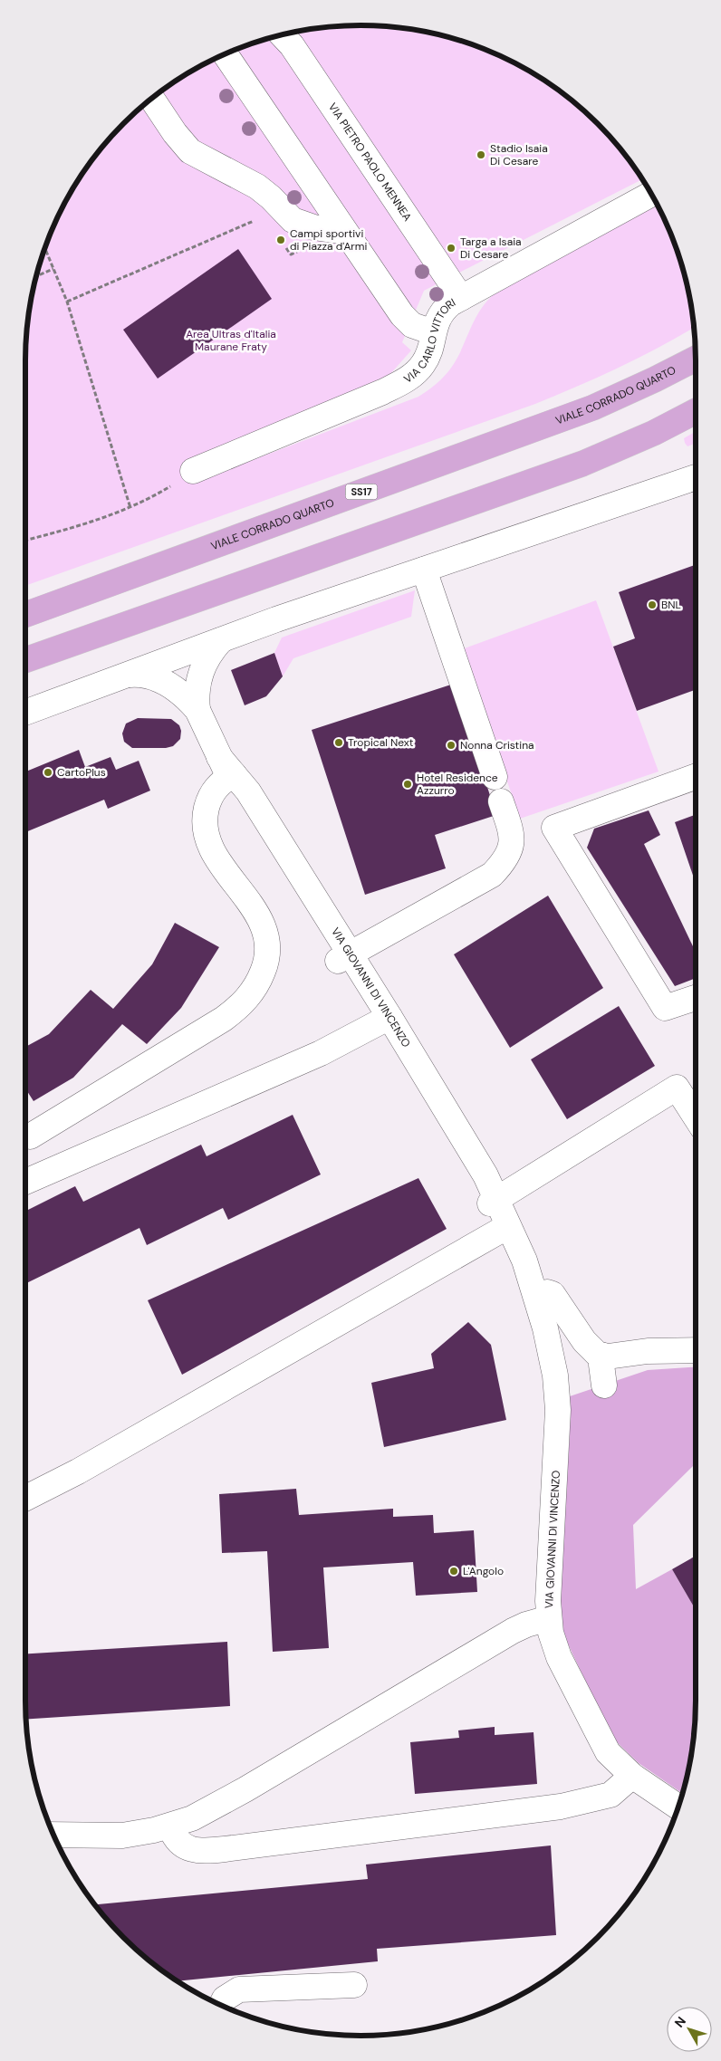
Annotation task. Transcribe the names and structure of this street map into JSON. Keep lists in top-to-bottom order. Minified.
{"streets":{"main road":["VIALE CORRADO QUARTO","SS17"],"street":["VIA PIETRO PAOLO MENNEA","VIA CARLO VITTORI","VIA GIOVANNI DI VINCENZO"]},"crossings":[["VIA PIETRO PAOLO MENNEA","VIA CARLO VITTORI"]],"parks":["Area Ultras d'Italia Maurane Fraty"],"places":["Stadio Isaia Di Cesare","Campi sportivi di Piazza d'Armi","Targa a Isaia Di Cesare","BNL","Tropical Next","Nonna Cristina","CartoPlus","Hotel Residence Azzurro","L'Angolo"],"north":"top left"}
